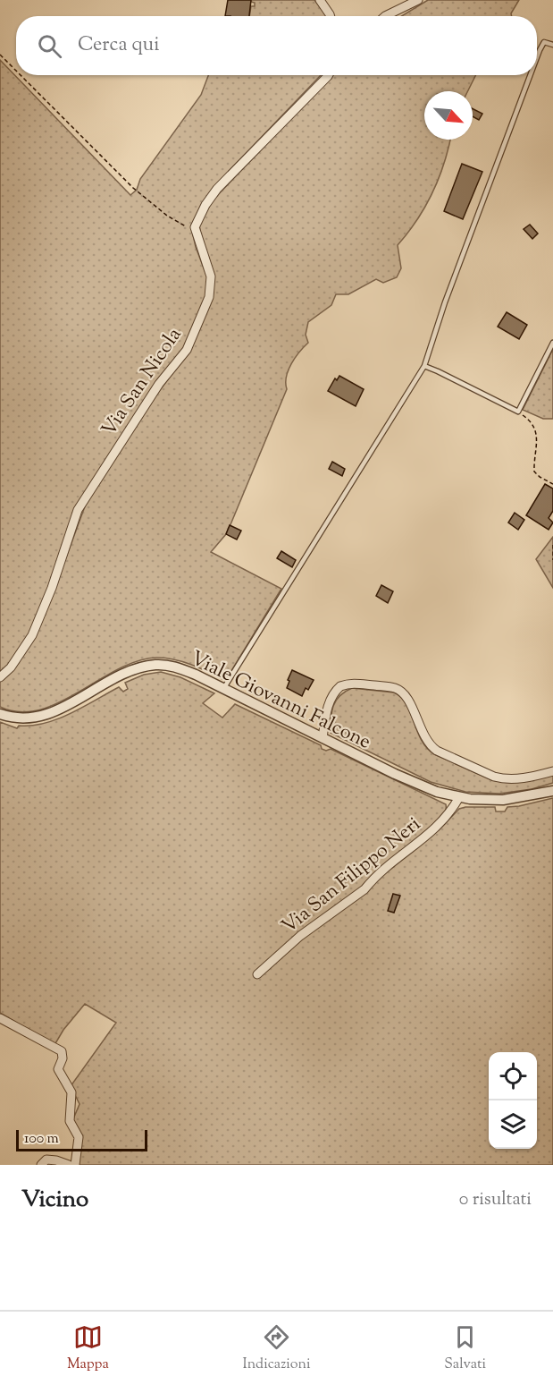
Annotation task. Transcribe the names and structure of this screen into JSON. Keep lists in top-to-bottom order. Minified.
{"streets":{"street":["Via San Nicola","Viale Giovanni Falcone","Via San Filippo Neri"]},"crossings":[["Viale Giovanni Falcone","Via San Filippo Neri"]],"scale_bar":"100 m","north":"bottom right","page":{"search":"Cerca qui","scale":"100 m","heading":["Vicino","0 risultati"],"nav":["Mappa","Indicazioni","Salvati"]}}
